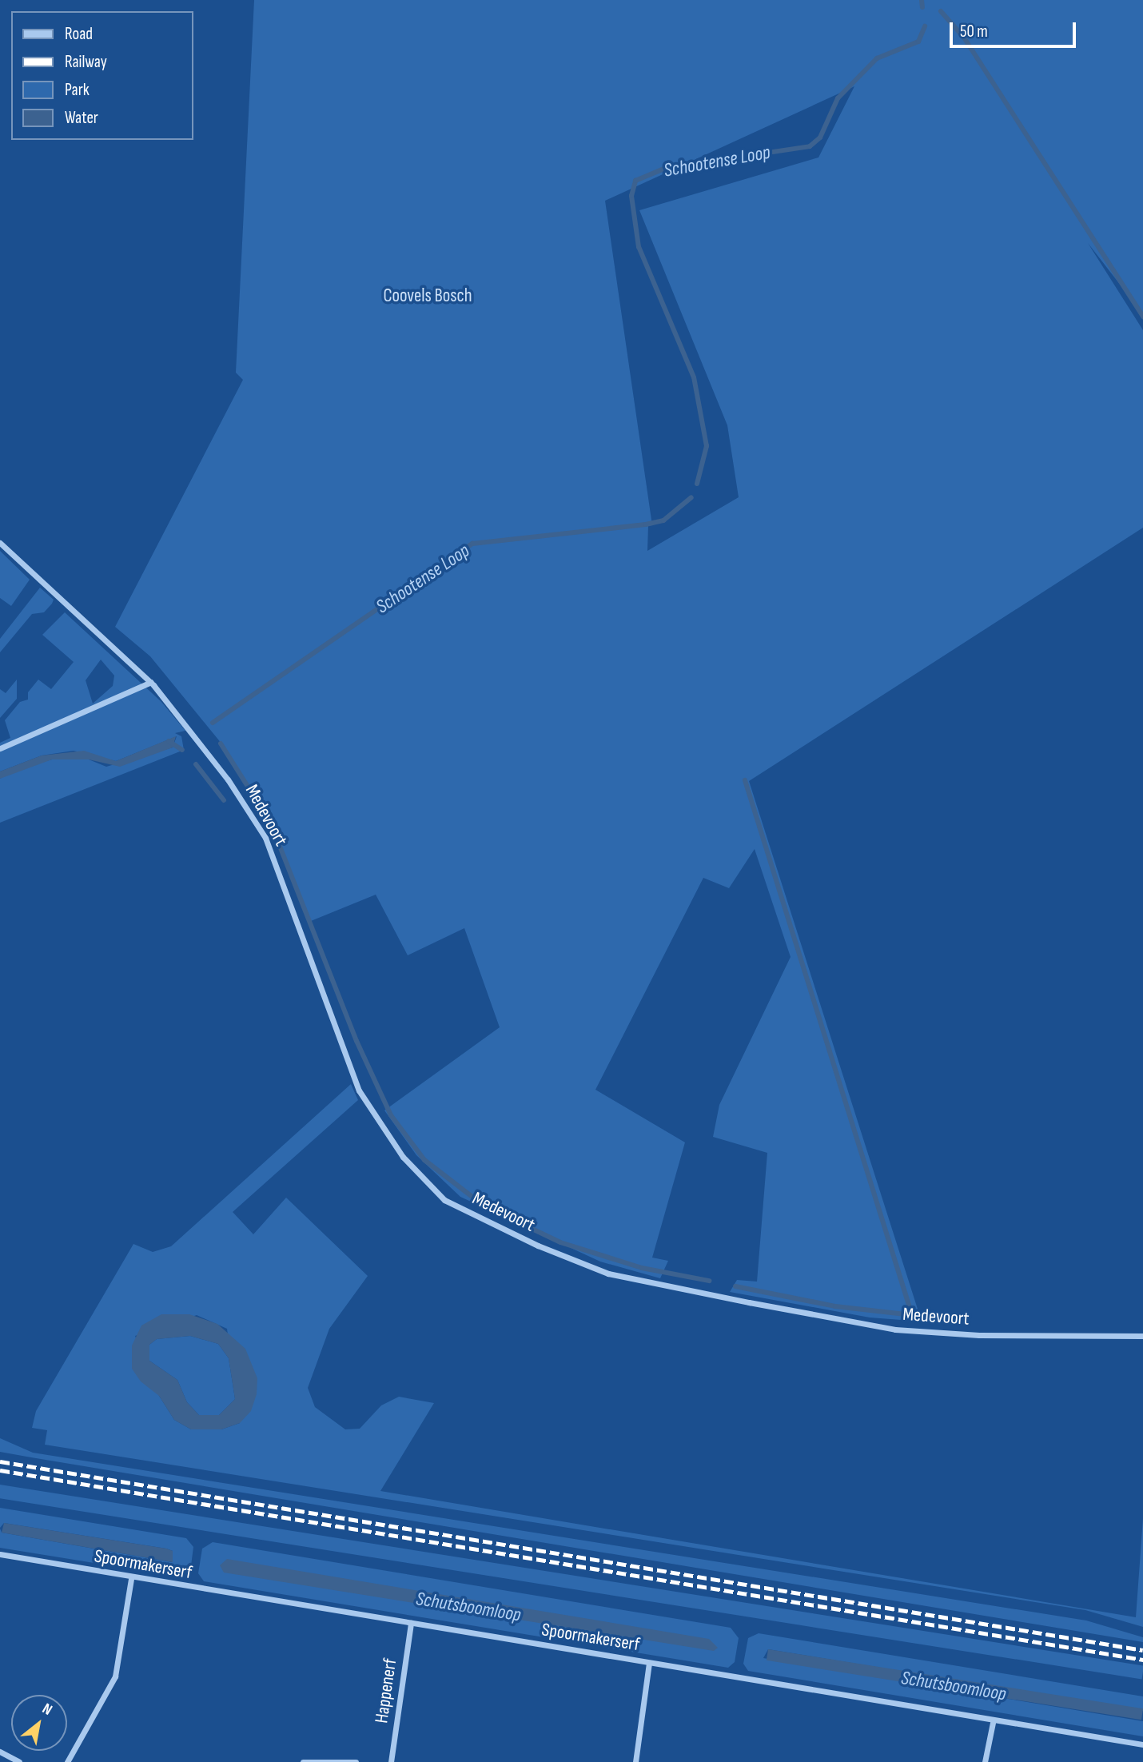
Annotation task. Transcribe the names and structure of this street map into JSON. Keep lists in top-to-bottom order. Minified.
{"streets":{"street":["Medevoort","Spoormakerserf","Happenerf"]},"crossings":[["Spoormakerserf","Happenerf"]],"water":["Schootense Loop","Schutsboomloop"],"parks":["Coovels Bosch"],"legend":["Road","Railway","Park","Water"],"scale_bar":"50 m","north":"top right"}
